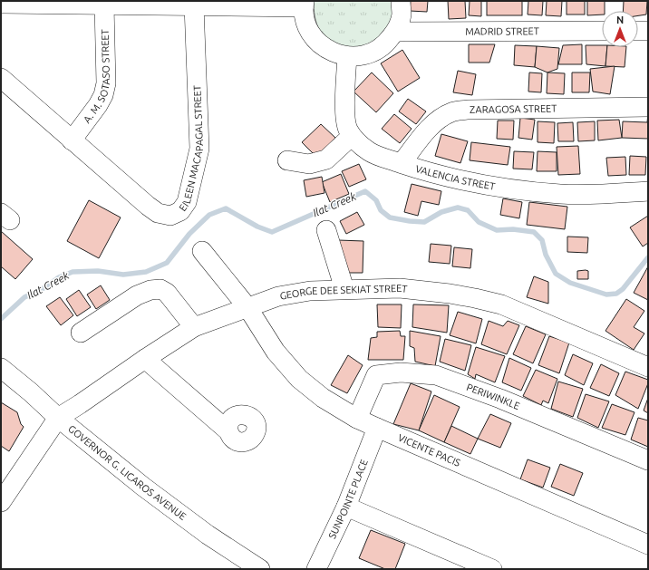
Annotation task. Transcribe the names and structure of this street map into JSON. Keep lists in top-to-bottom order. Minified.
{"streets":{"street":["MADRID STREET","A. M. SOTASO STREET","ZARAGOSA STREET","EILEEN MACAPAGAL STREET","VALENCIA STREET","GEORGE DEE SEKIAT STREET","PERIWINKLE","VICENTE PACIS","GOVERNOR G. LICAROS AVENUE","SUNPOINTE PLACE"]},"crossings":[["A. M. SOTASO STREET","EILEEN MACAPAGAL STREET"],["ZARAGOSA STREET","VALENCIA STREET"],["GEORGE DEE SEKIAT STREET","VICENTE PACIS"],["GEORGE DEE SEKIAT STREET","GOVERNOR G. LICAROS AVENUE"],["PERIWINKLE","VICENTE PACIS"],["VICENTE PACIS","SUNPOINTE PLACE"]],"water":["Ilat Creek"],"north":"top"}
